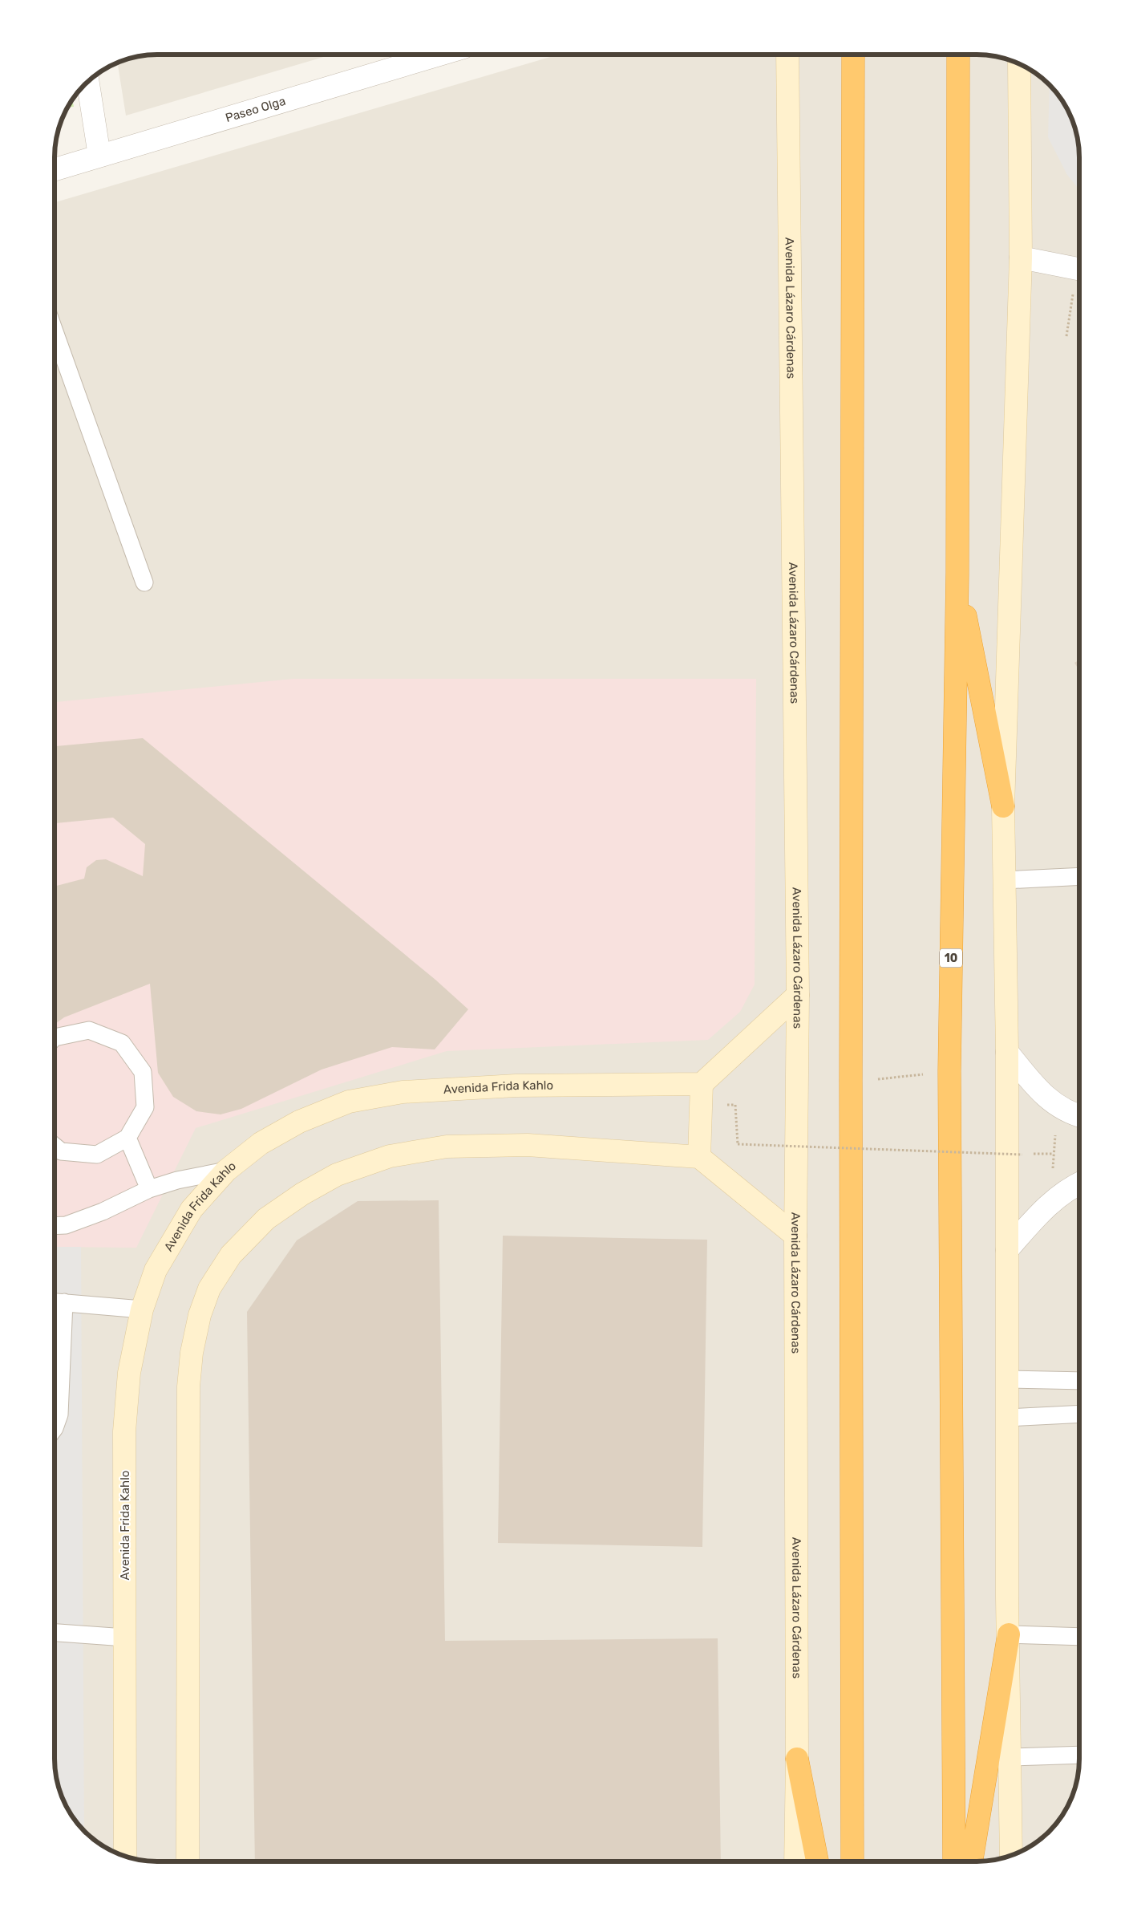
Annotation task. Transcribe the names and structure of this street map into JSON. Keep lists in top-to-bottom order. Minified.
{"streets":{"highway":["10"],"street":["Paseo Olga","Avenida Lázaro Cárdenas","Avenida Frida Kahlo"]}}
